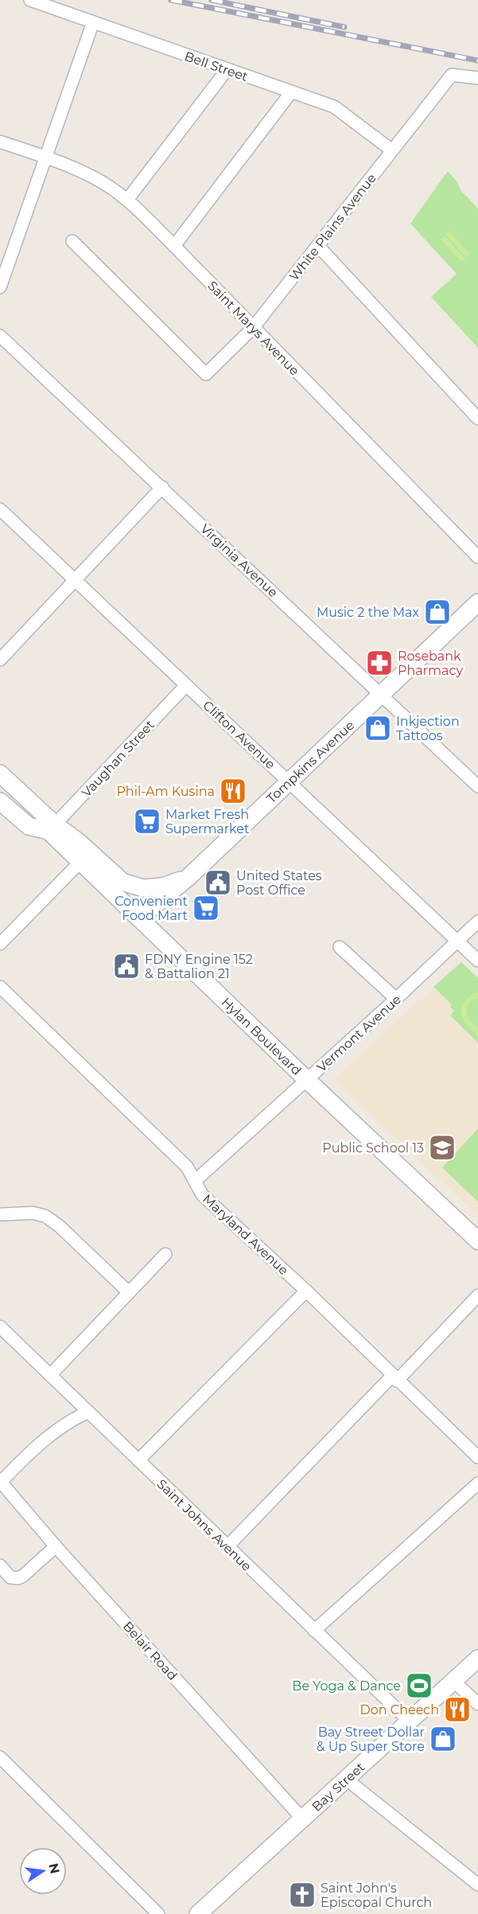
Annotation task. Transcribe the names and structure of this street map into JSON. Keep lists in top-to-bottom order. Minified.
{"streets":{"main road":["Tompkins Avenue","Hylan Boulevard","Bay Street"],"street":["Bell Street","White Plains Avenue","Saint Marys Avenue","Virginia Avenue","Clifton Avenue","Vaughan Street","Vermont Avenue","Maryland Avenue","Saint Johns Avenue","Belair Road"]},"crossings":[["Bell Street","White Plains Avenue"],["White Plains Avenue","Saint Marys Avenue"],["Virginia Avenue","Tompkins Avenue"],["Clifton Avenue","Vaughan Street"],["Clifton Avenue","Tompkins Avenue"],["Clifton Avenue","Vermont Avenue"],["Vaughan Street","Hylan Boulevard"],["Tompkins Avenue","Hylan Boulevard"],["Vermont Avenue","Hylan Boulevard"],["Vermont Avenue","Maryland Avenue"],["Saint Johns Avenue","Bay Street"],["Belair Road","Bay Street"]],"places":{"shop":["Music 2 the Max","Inkjection Tattoos","Bay Street Dollar & Up Super Store"],"pharmacy":["Rosebank Pharmacy"],"restaurant":["Phil-Am Kusina","Don Cheech"],"supermarket":["Market Fresh Supermarket","Convenient Food Mart"],"public building":["United States Post Office","FDNY Engine 152 & Battalion 21"],"school or university":["Public School 13"],"sports":["Be Yoga & Dance"],"church":["Saint John's Episcopal Church"]},"north":"right"}
